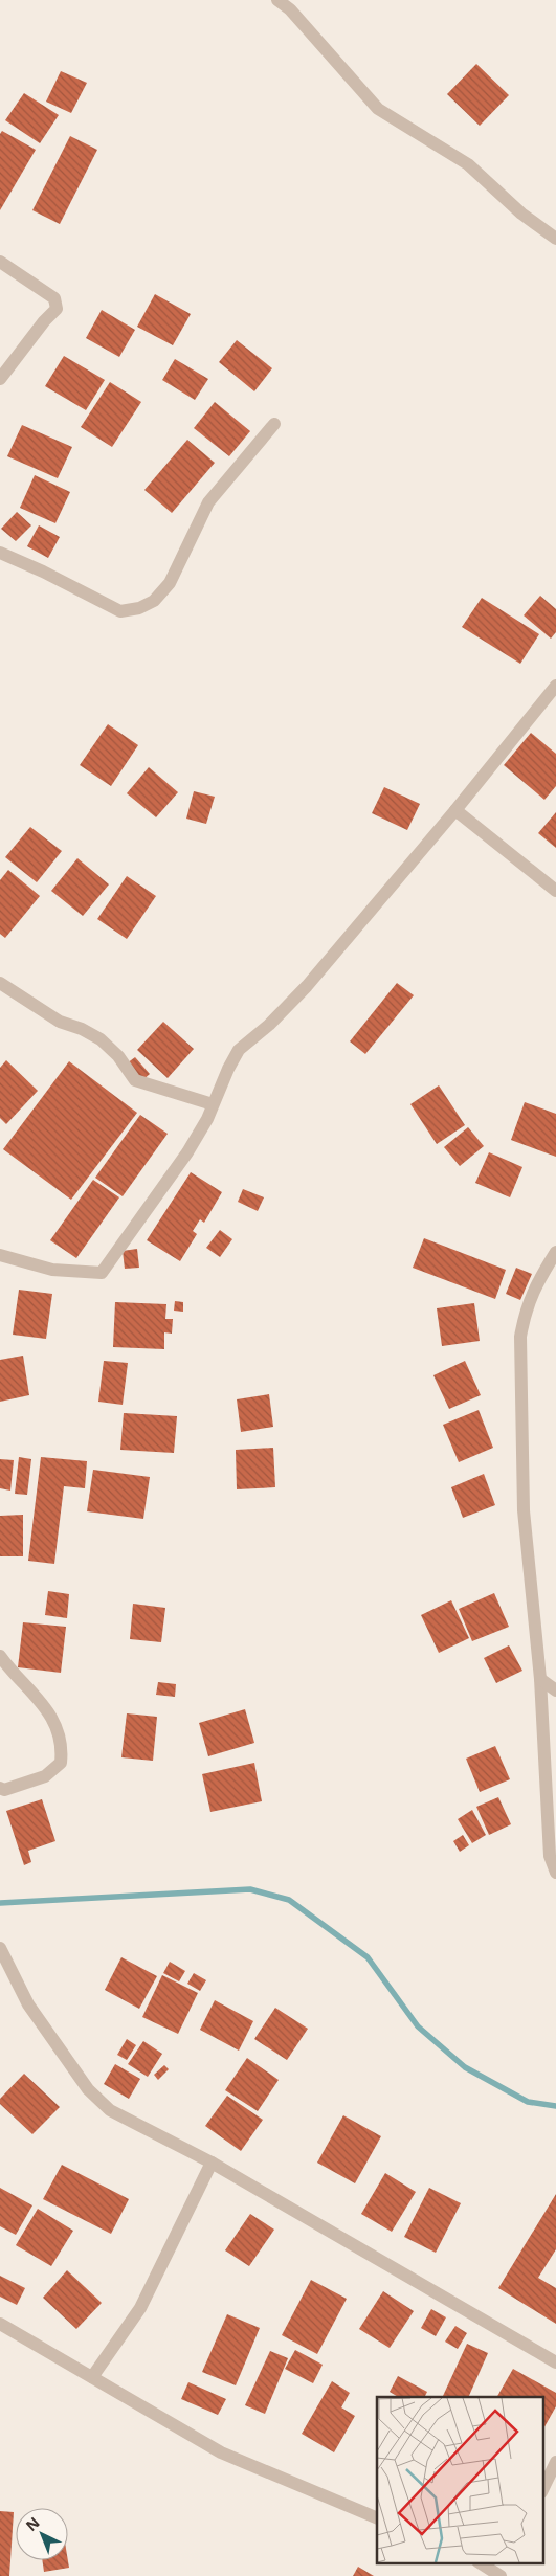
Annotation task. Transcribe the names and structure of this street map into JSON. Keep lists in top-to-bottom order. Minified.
{"north":"top left"}
